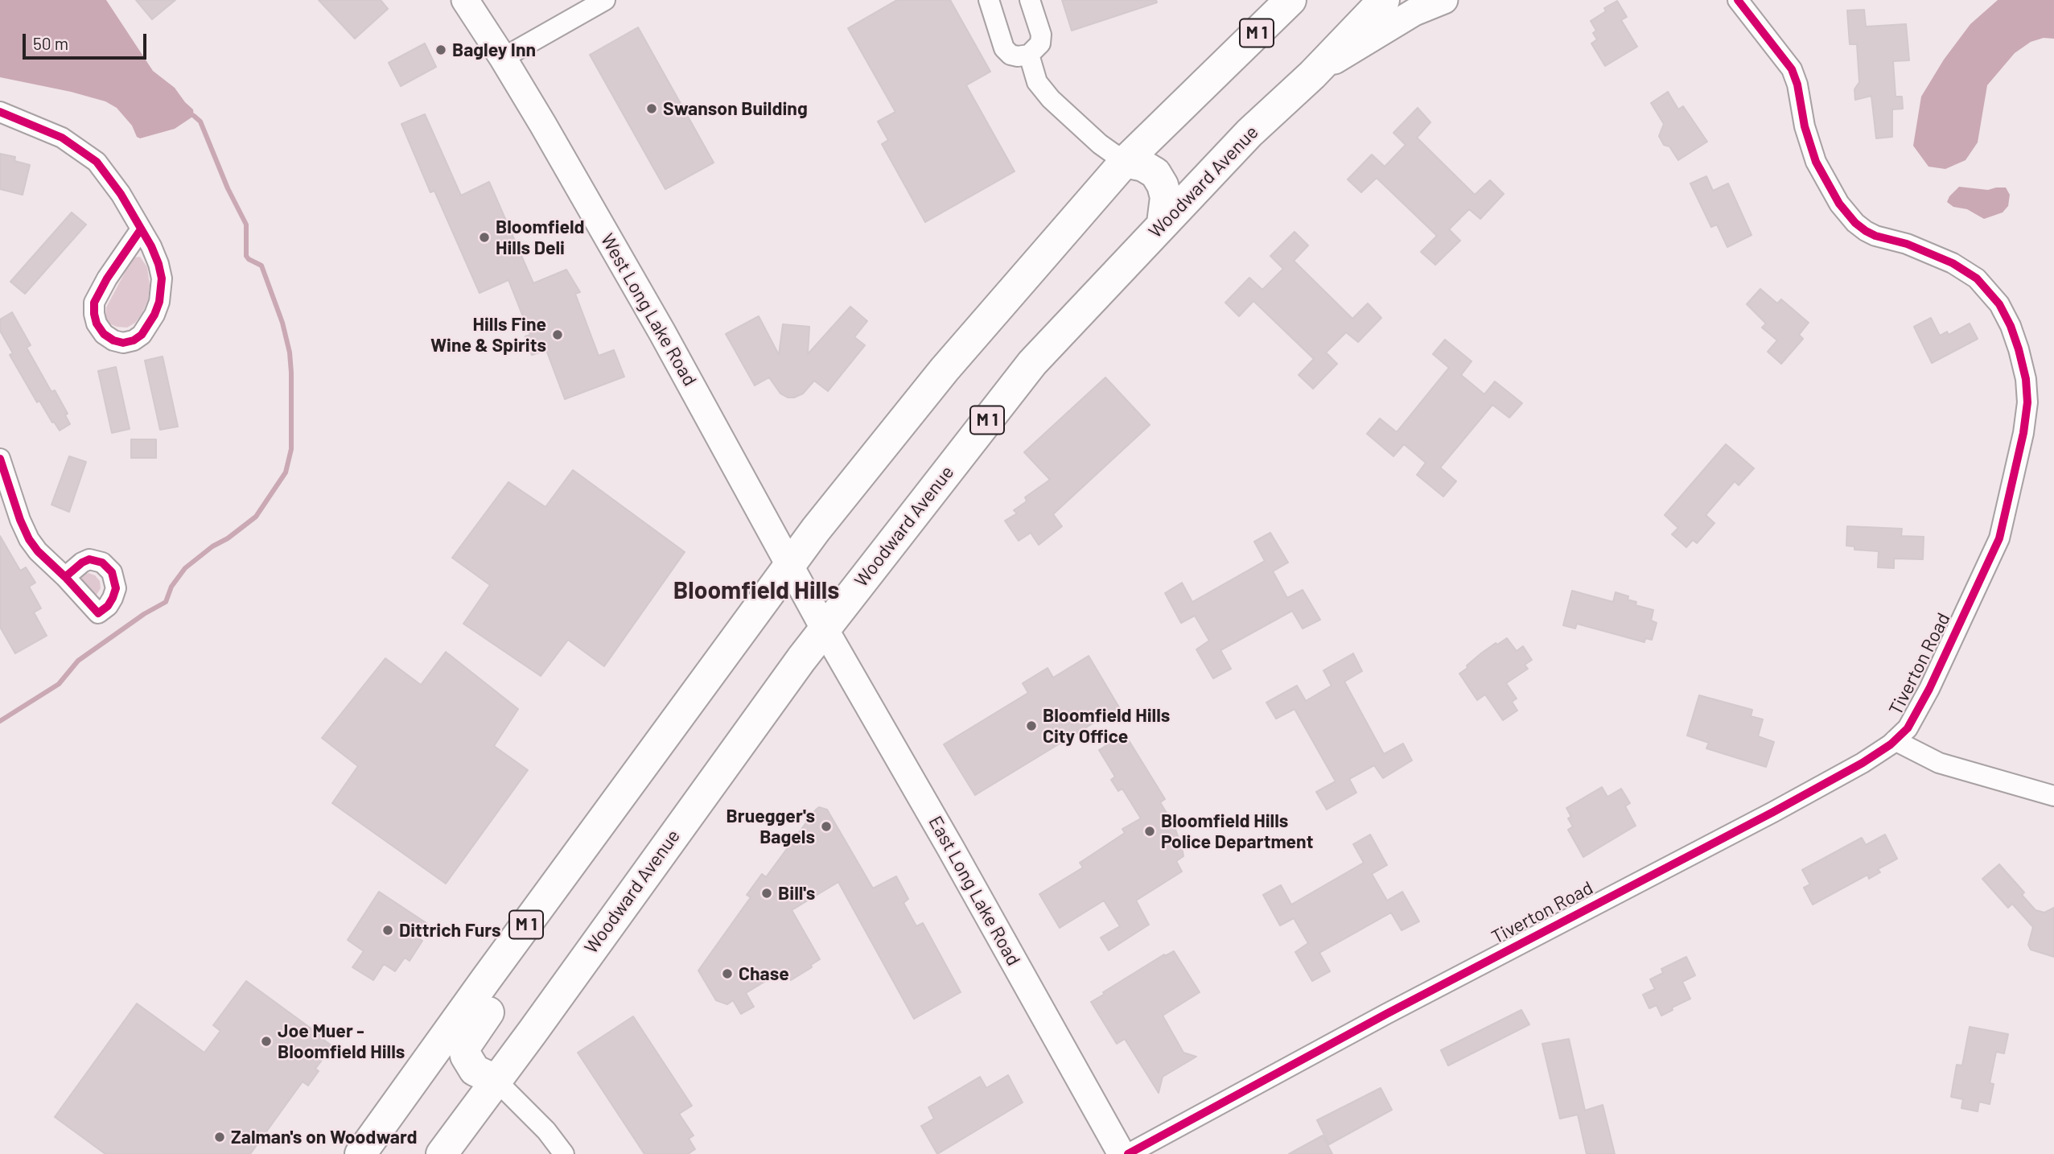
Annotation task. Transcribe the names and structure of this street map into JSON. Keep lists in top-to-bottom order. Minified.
{"streets":{"main road":["M 1","Woodward Avenue","West Long Lake Road","East Long Lake Road"],"street":["Tiverton Road"]},"crossings":[["M 1","West Long Lake Road"],["Woodward Avenue","West Long Lake Road"],["Woodward Avenue","East Long Lake Road"],["West Long Lake Road","East Long Lake Road"]],"districts":["Bloomfield Hills"],"places":["Bagley Inn","Swanson Building","Bloomfield Hills Deli","Hills Fine Wine & Spirits","Bloomfield Hills City Office","Bruegger's Bagels","Bloomfield Hills Police Department","Bill's","Dittrich Furs","Chase","Joe Muer - Bloomfield Hills","Zalman's on Woodward"],"scale_bar":"50 m"}
